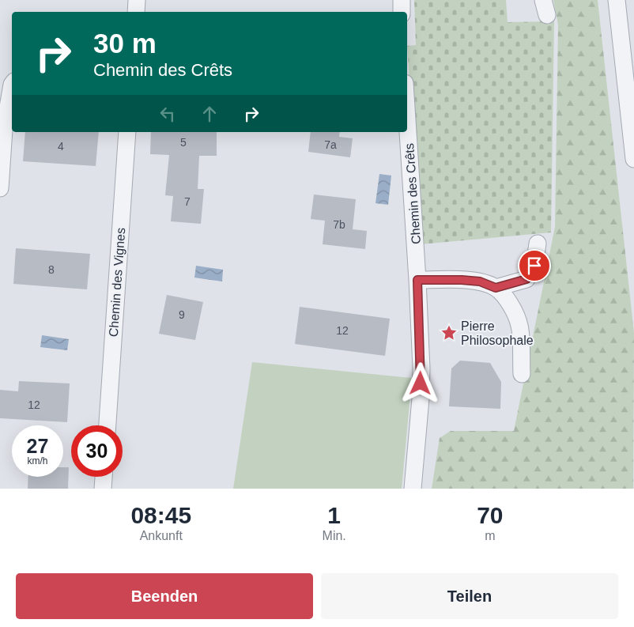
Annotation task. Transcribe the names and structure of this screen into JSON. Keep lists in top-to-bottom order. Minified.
{"streets":{"street":["Chemin des Crêts","Chemin des Vignes"]},"places":{"place":["Pierre Philosophale"]},"house_numbers":["5","7a","4","7","7b","8","9","12","12"],"page":{"turn":["30 m","Chemin des Crêts"],"speed":"27 km/h","limit":"30","eta":["08:45","Ankunft","1","Min.","70","m"],"buttons":["Beenden","Teilen"]}}
